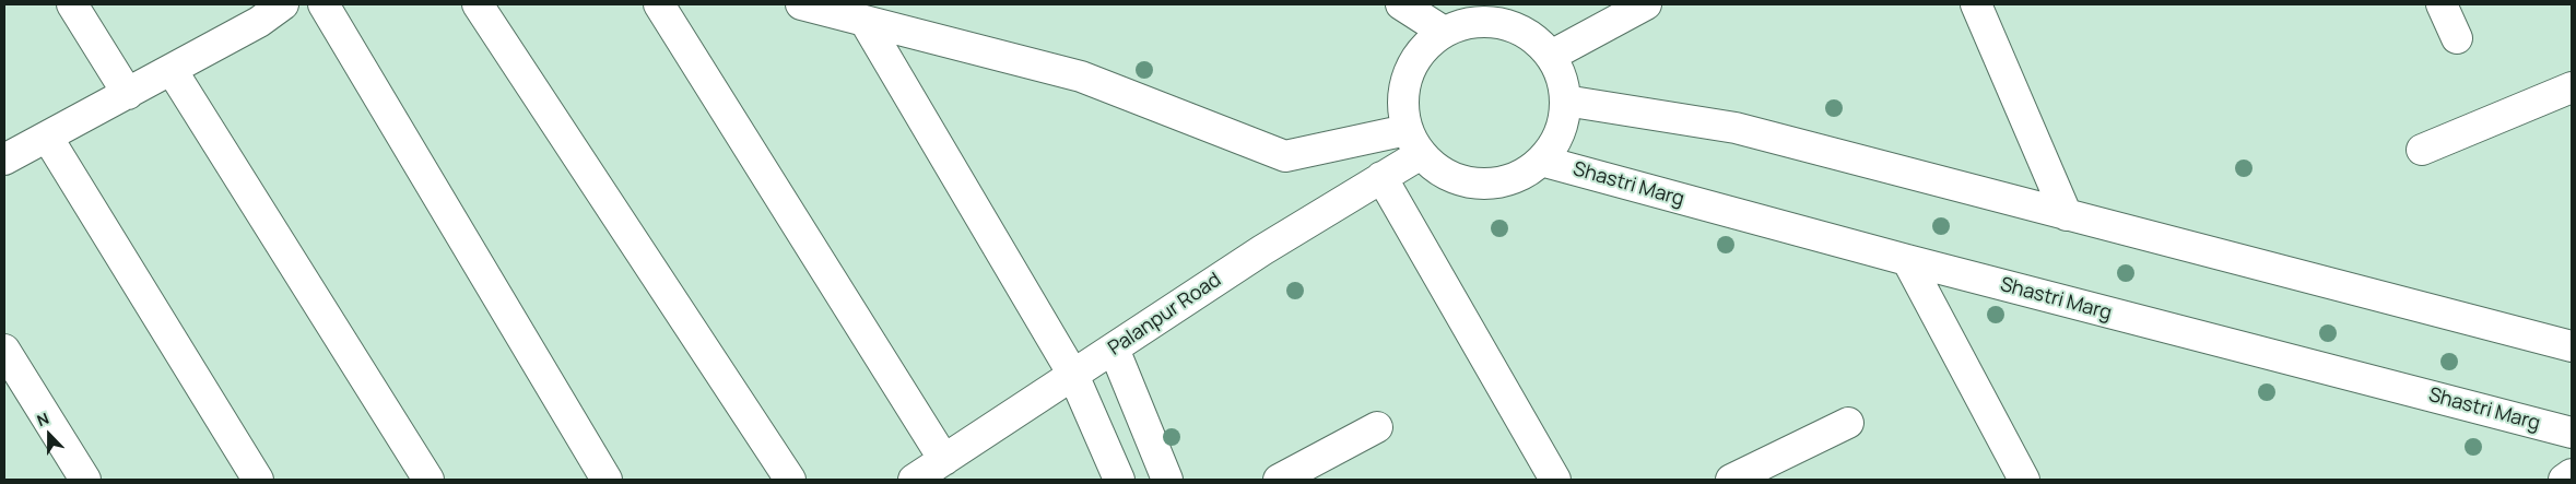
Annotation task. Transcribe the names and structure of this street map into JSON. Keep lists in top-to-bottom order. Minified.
{"streets":{"street":["Shastri Marg","Palanpur Road"]},"crossings":[["Shastri Marg","Palanpur Road"]],"north":"top"}
